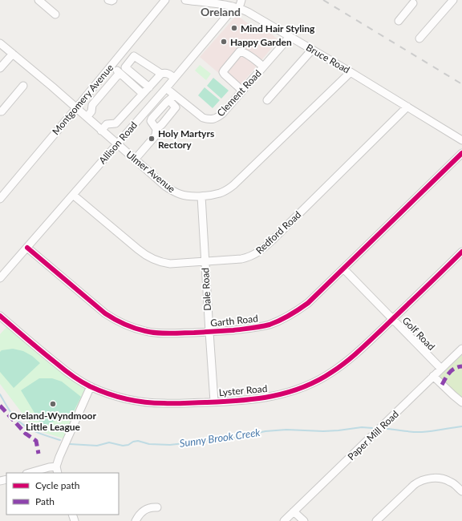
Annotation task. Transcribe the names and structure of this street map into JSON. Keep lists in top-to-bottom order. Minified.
{"streets":{"street":["Bruce Road","Clement Road","Montgomery Avenue","Allison Road","Ulmer Avenue","Redford Road","Dale Road","Garth Road","Golf Road","Lyster Road","Paper Mill Road"]},"crossings":[["Bruce Road","Clement Road"],["Bruce Road","Allison Road"],["Bruce Road","Ulmer Avenue"],["Bruce Road","Redford Road"],["Clement Road","Allison Road"],["Montgomery Avenue","Ulmer Avenue"],["Allison Road","Ulmer Avenue"],["Allison Road","Redford Road"],["Allison Road","Garth Road"],["Ulmer Avenue","Dale Road"],["Redford Road","Dale Road"],["Dale Road","Garth Road"],["Dale Road","Lyster Road"],["Garth Road","Golf Road"],["Golf Road","Lyster Road"],["Golf Road","Paper Mill Road"]],"districts":["Oreland"],"water":["Sunny Brook Creek"],"places":["Mind Hair Styling","Happy Garden","Holy Martyrs Rectory","Oreland-Wyndmoor Little League"],"legend":["Cycle path","Path"]}
